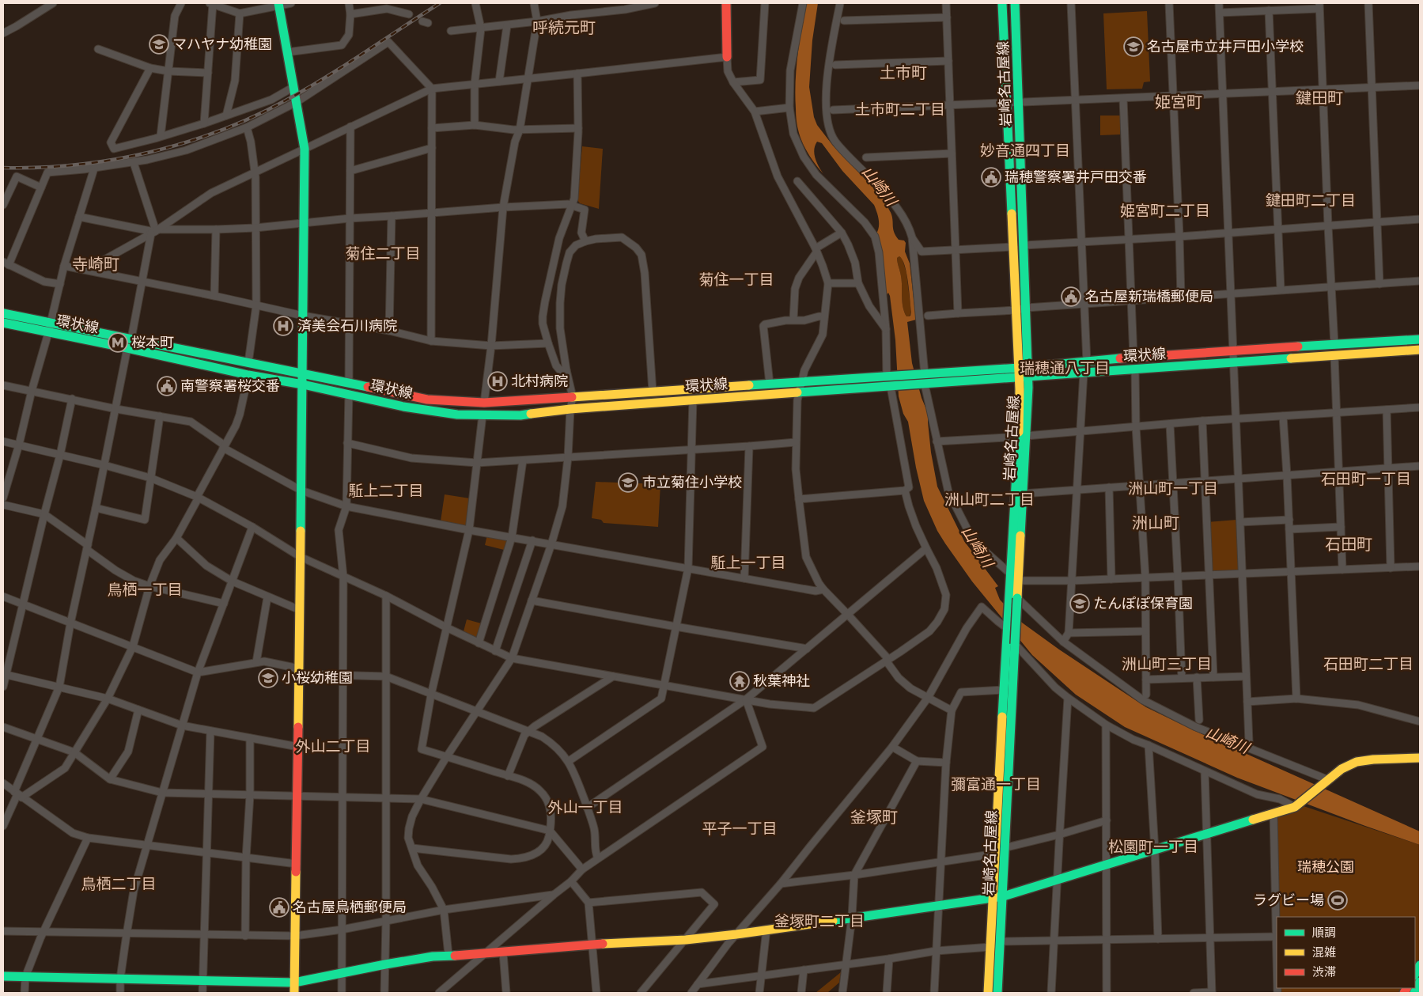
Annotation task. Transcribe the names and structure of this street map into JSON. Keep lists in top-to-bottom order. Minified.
{"streets":{"main road":["岩崎名古屋線","環状線"]},"crossings":[["岩崎名古屋線","環状線"]],"districts":["呼続元町","土市町","鍵田町","姫宮町","土市町二丁目","妙音通四丁目","鍵田町二丁目","姫宮町二丁目","菊住二丁目","寺崎町","菊住一丁目","瑞穂通八丁目","石田町一丁目","洲山町一丁目","駈上二丁目","洲山町二丁目","洲山町","石田町","駈上一丁目","鳥栖一丁目","洲山町三丁目","石田町二丁目","外山二丁目","彌富通一丁目","外山一丁目","釜塚町","平子一丁目","松園町一丁目","鳥栖二丁目","釜塚町二丁目"],"water":["山崎川"],"parks":["瑞穂公園"],"places":{"school or university":["マハヤナ幼稚園","名古屋市立井戸田小学校","市立菊住小学校","たんぽぽ保育園","小桜幼稚園"],"public building":["瑞穂警察署井戸田交番","名古屋新瑞橋郵便局","南警察署桜交番","名古屋鳥栖郵便局"],"hospital":["済美会石川病院","北村病院"],"metro station":["桜本町"],"temple":["秋葉神社"],"sports":["ラグビー場"]},"legend":["順調","混雑","渋滞"]}
